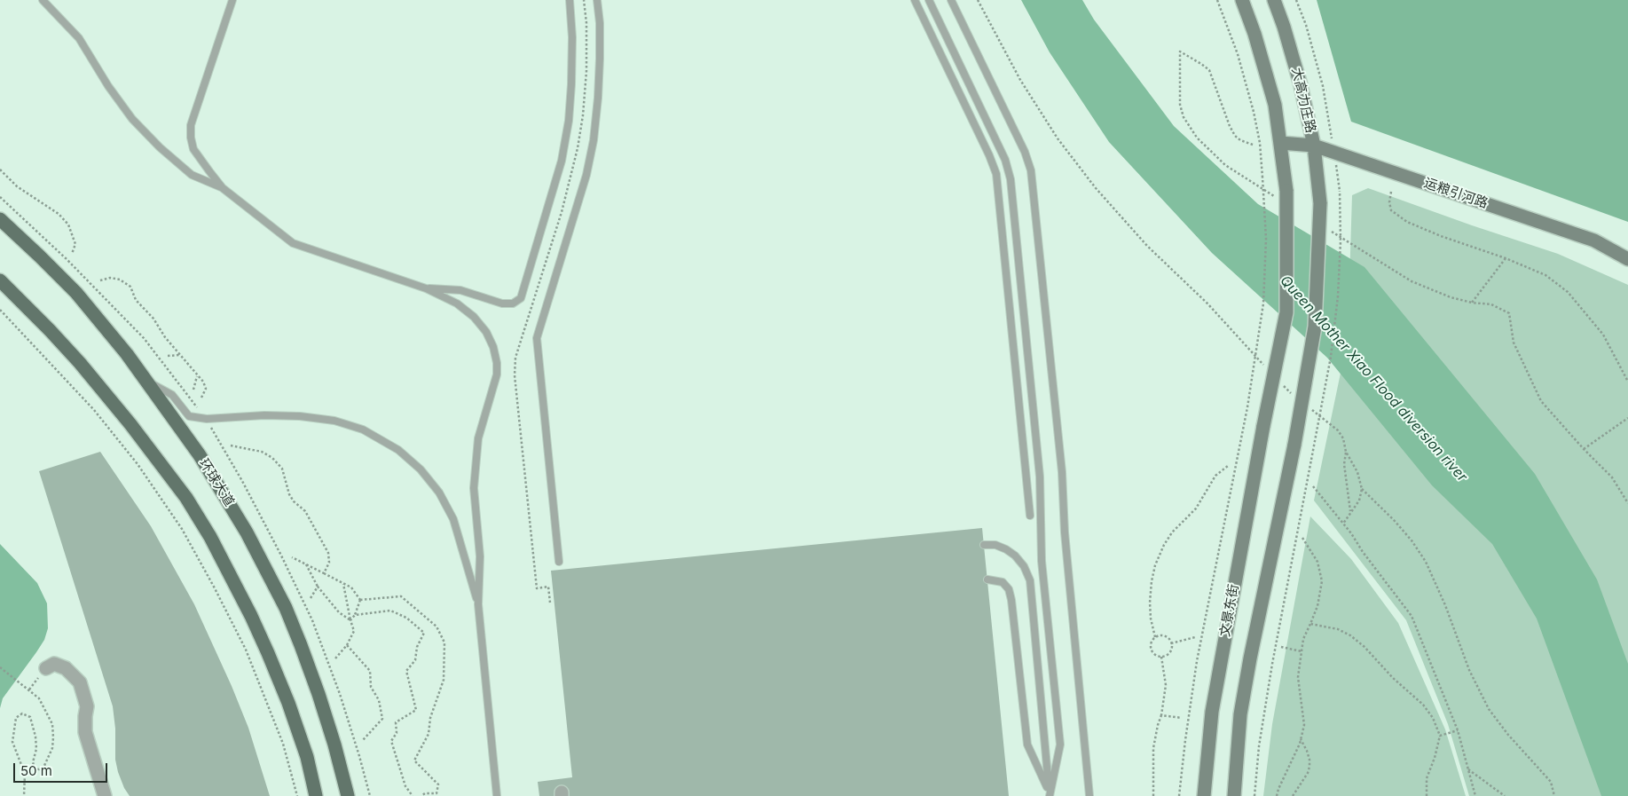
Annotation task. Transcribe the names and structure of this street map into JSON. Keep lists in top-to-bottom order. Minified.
{"streets":{"main road":["大高力庄路","运粮引河路","环球大道","文景东街"]},"crossings":[["大高力庄路","运粮引河路"],["运粮引河路","文景东街"]],"water":["Queen Mother Xiao Flood diversion river"],"scale_bar":"50 m"}
